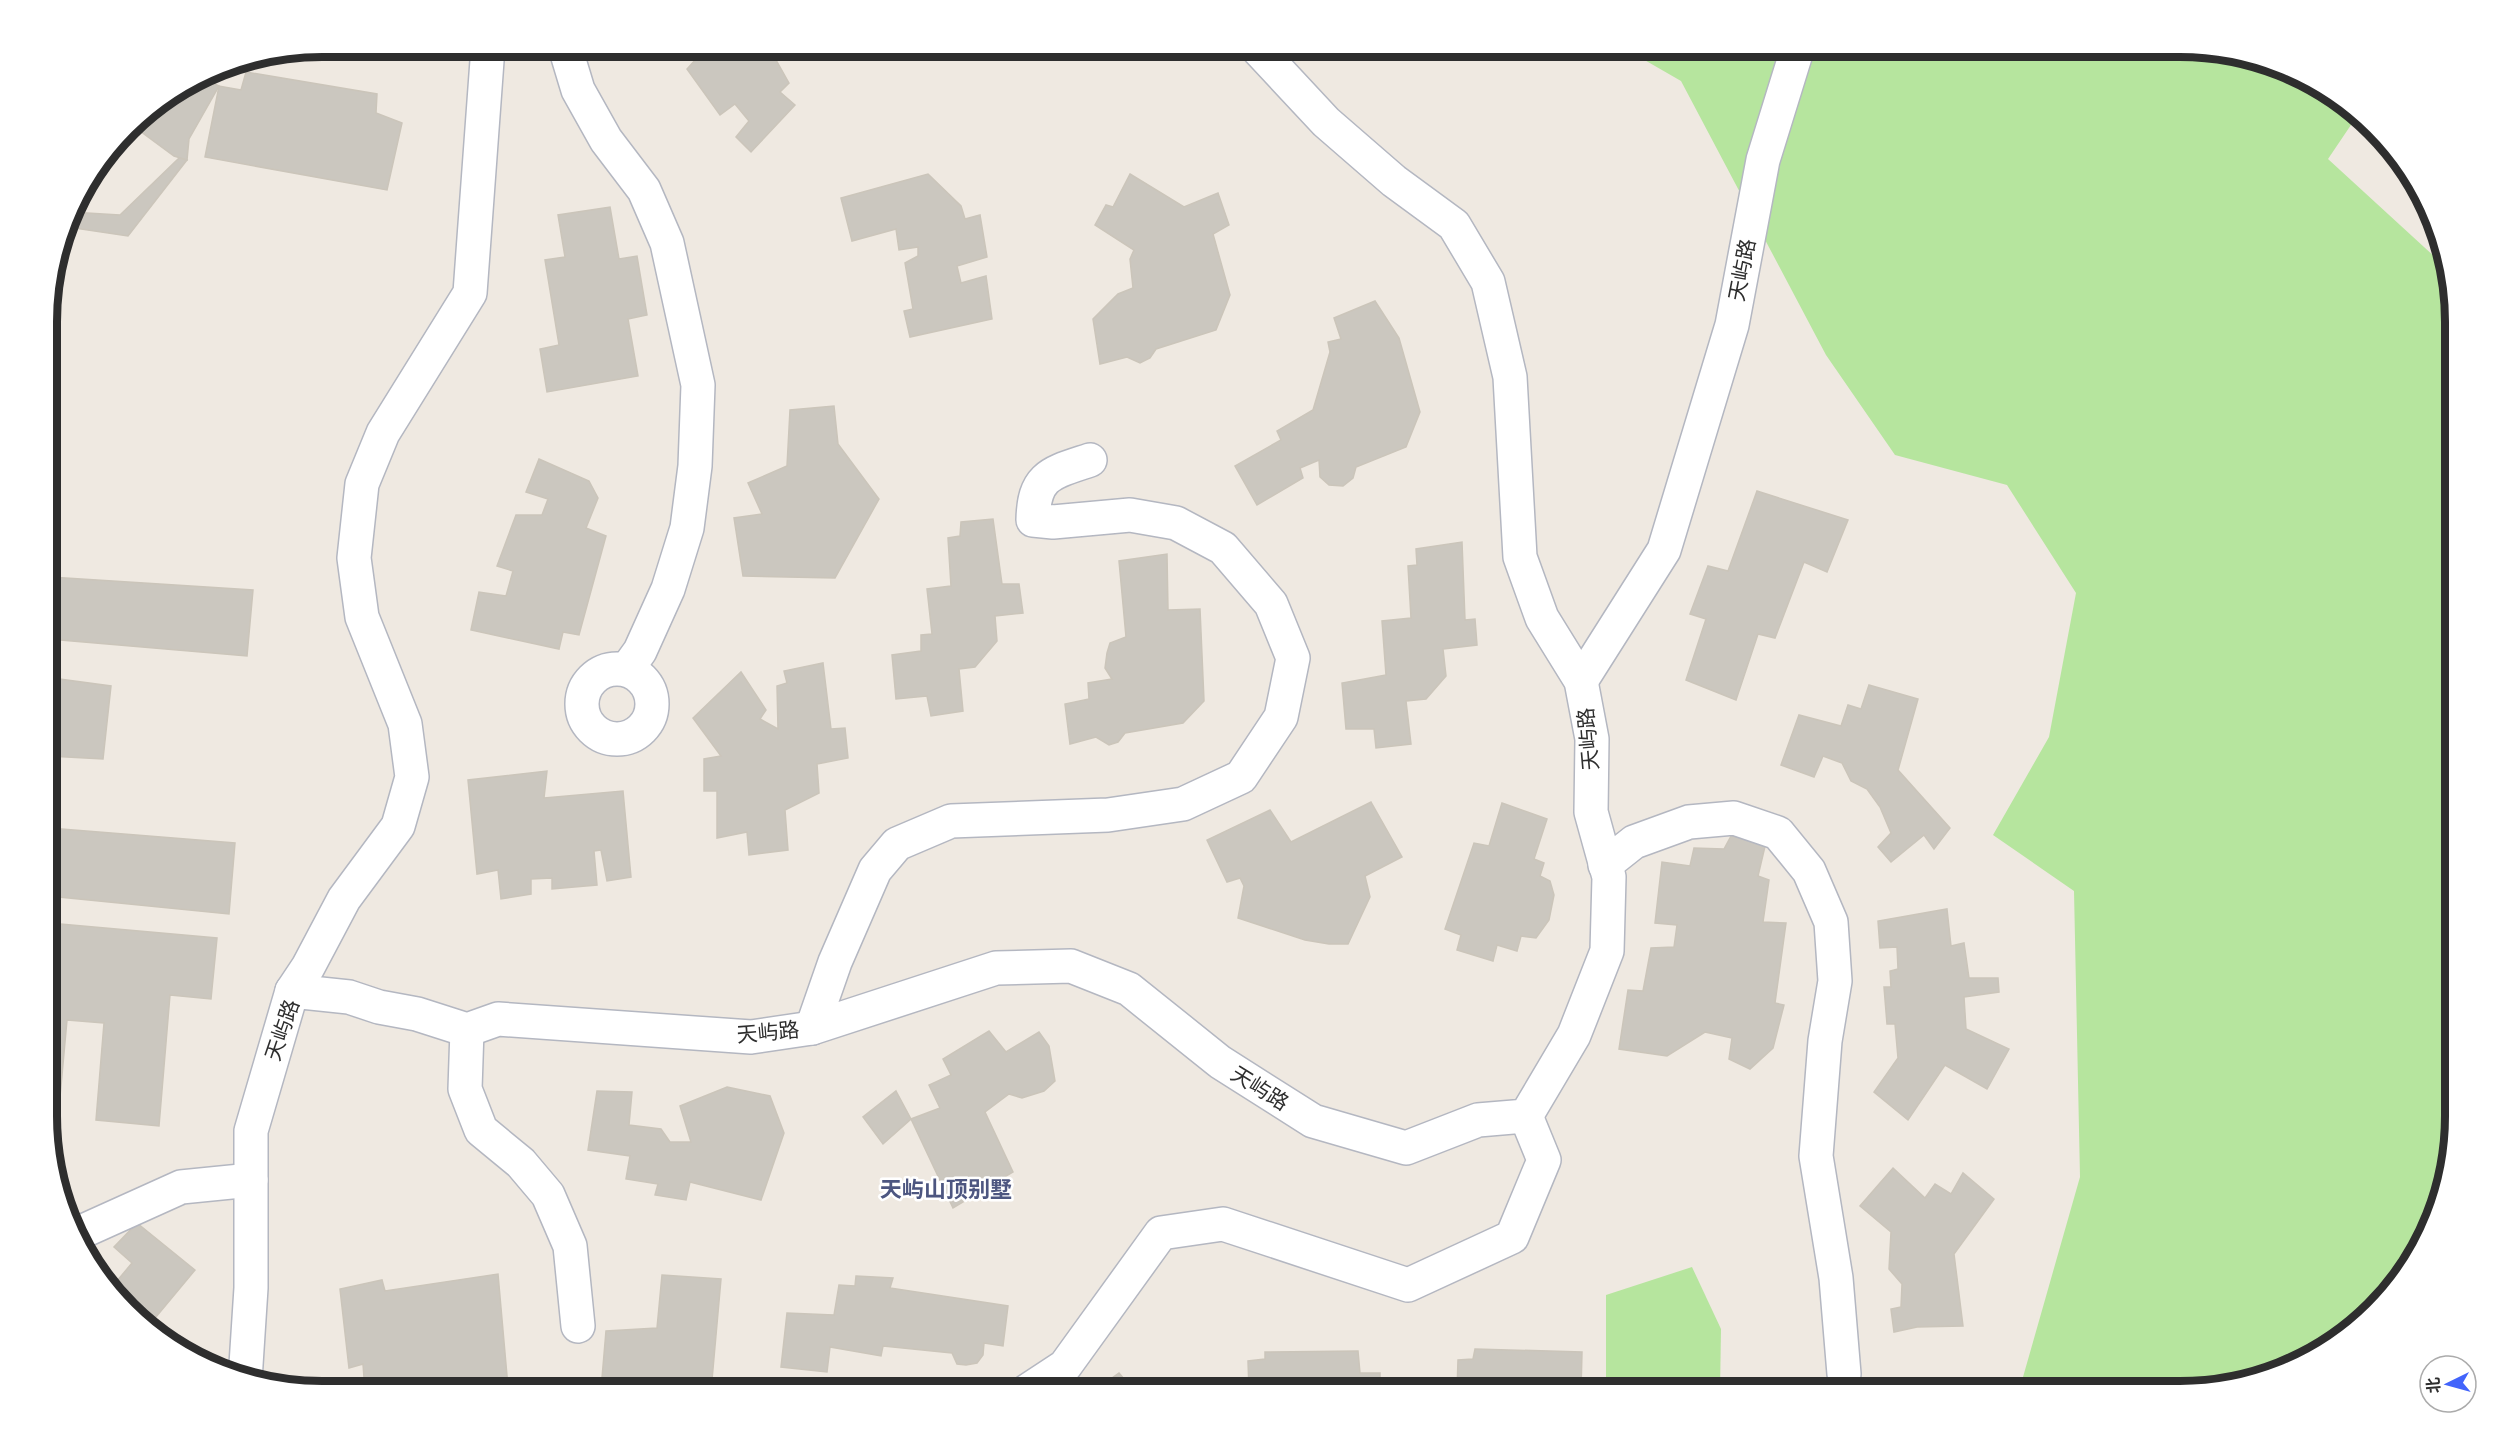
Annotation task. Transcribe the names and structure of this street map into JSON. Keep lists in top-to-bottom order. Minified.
{"streets":{"street":["天屿路"]},"districts":["天屿山顶别墅"],"north":"left"}
